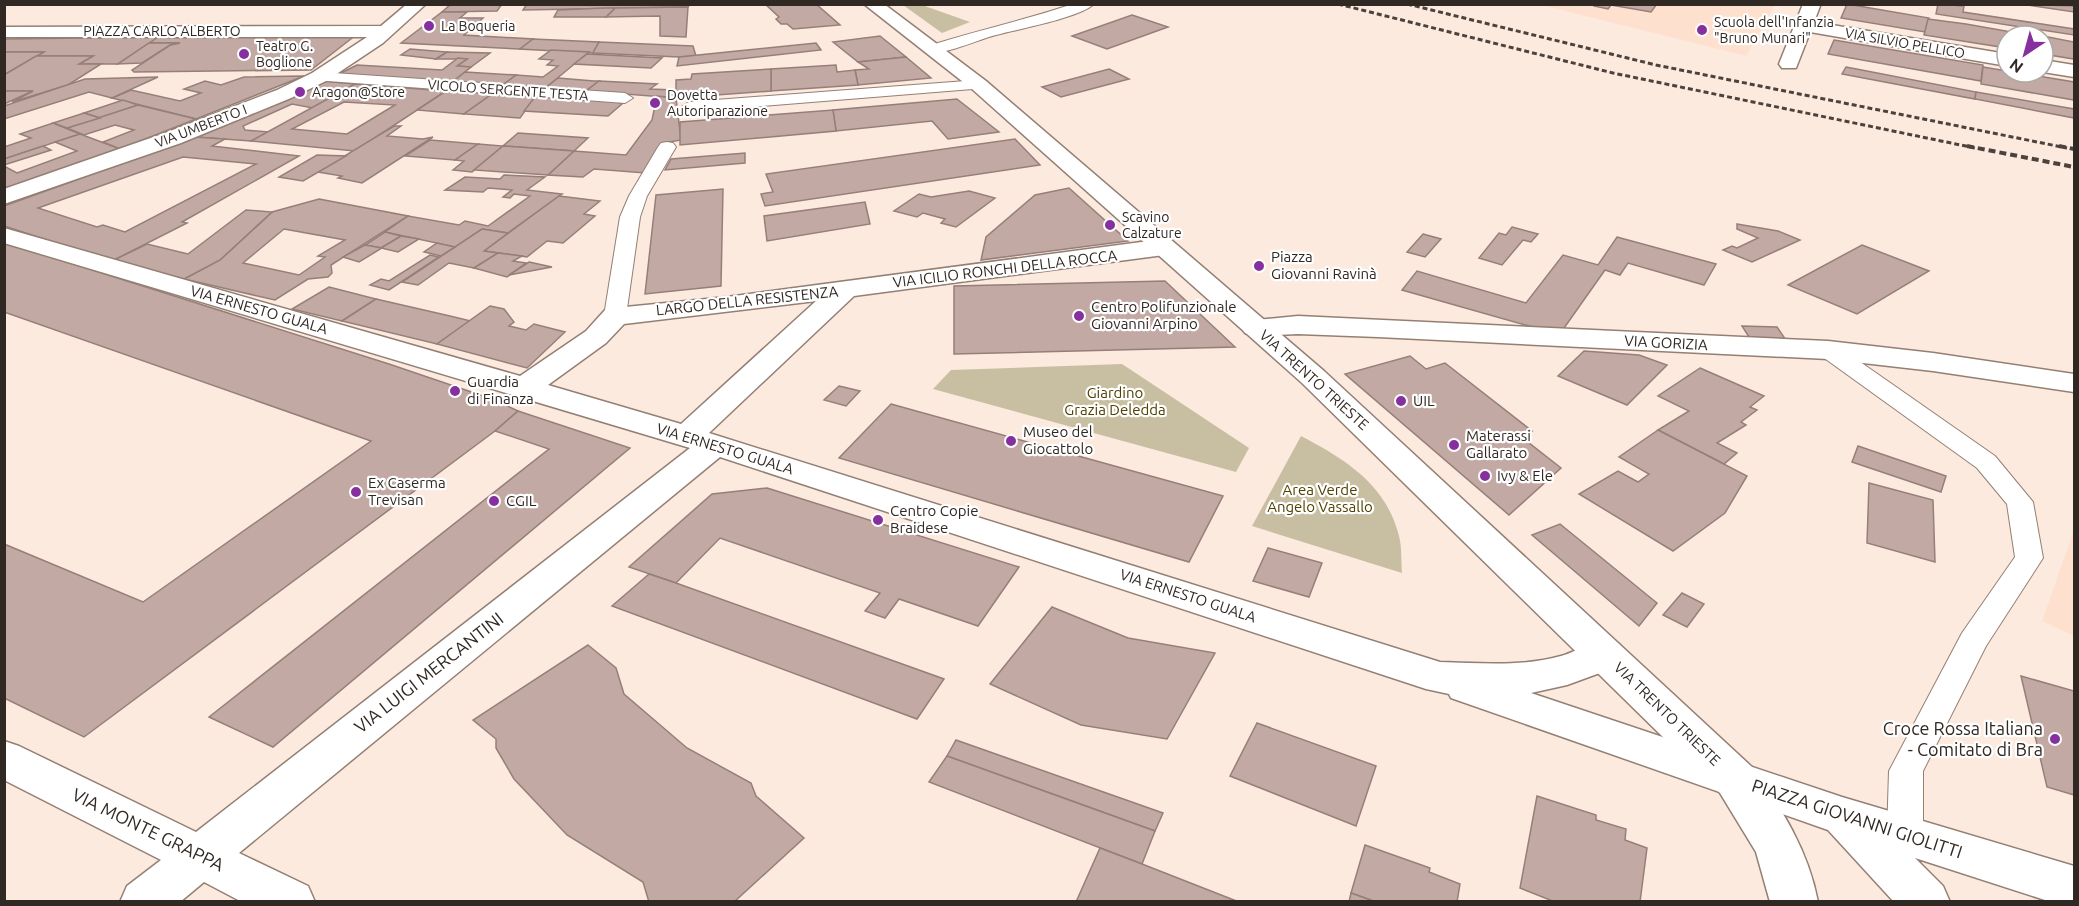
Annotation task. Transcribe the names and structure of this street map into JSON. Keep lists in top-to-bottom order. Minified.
{"streets":{"street":["PIAZZA CARLO ALBERTO","VIA SILVIO PELLICO","VIA UMBERTO I","VIA ICILIO RONCHI DELLA ROCCA","LARGO DELLA RESISTENZA","VIA ERNESTO GUALA","VIA GORIZIA","VIA TRENTO TRIESTE","VIA LUIGI MERCANTINI","PIAZZA GIOVANNI GIOLITTI","VIA MONTE GRAPPA"],"lane":["VICOLO SERGENTE TESTA"]},"crossings":[["PIAZZA CARLO ALBERTO","VIA UMBERTO I"],["VICOLO SERGENTE TESTA","VIA UMBERTO I"],["VIA ICILIO RONCHI DELLA ROCCA","LARGO DELLA RESISTENZA"],["VIA ICILIO RONCHI DELLA ROCCA","VIA TRENTO TRIESTE"],["LARGO DELLA RESISTENZA","VIA ERNESTO GUALA"],["LARGO DELLA RESISTENZA","VIA LUIGI MERCANTINI"],["VIA ERNESTO GUALA","VIA TRENTO TRIESTE"],["VIA ERNESTO GUALA","VIA LUIGI MERCANTINI"],["VIA ERNESTO GUALA","PIAZZA GIOVANNI GIOLITTI"],["VIA GORIZIA","VIA TRENTO TRIESTE"],["VIA TRENTO TRIESTE","PIAZZA GIOVANNI GIOLITTI"],["VIA LUIGI MERCANTINI","VIA MONTE GRAPPA"]],"parks":["Giardino Grazia Deledda","Area Verde Angelo Vassallo"],"places":["La Boqueria","Scuola dell'Infanzia \"Bruno Munari\"","Teatro G. Boglione","Aragon@Store","Dovetta Autoriparazione","Scavino Calzature","Piazza Giovanni Ravinà","Centro Polifunzionale Giovanni Arpino","Guardia di Finanza","UIL","Museo del Giocattolo","Materassi Gallarato","Ivy & Ele","Ex Caserma Trevisan","CGIL","Centro Copie Braidese","Croce Rossa Italiana - Comitato di Bra"],"north":"bottom left"}
